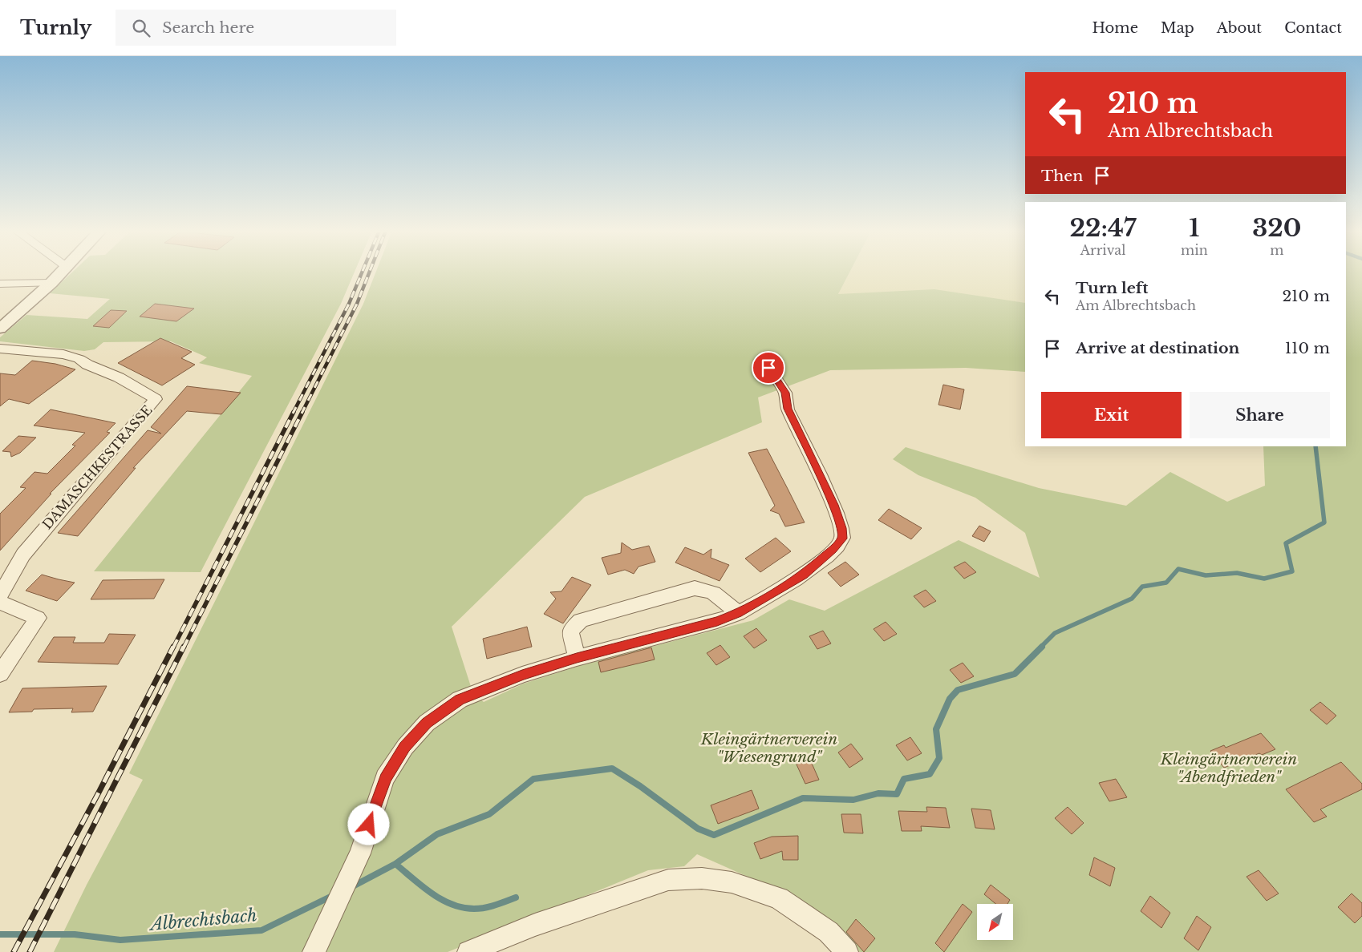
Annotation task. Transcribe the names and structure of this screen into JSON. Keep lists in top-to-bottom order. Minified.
{"streets":{"street":["DAMASCHKESTRASSE"]},"water":["Albrechtsbach"],"parks":["Kleingärtnerverein \"Wiesengrund\"","Kleingärtnerverein \"Abendfrieden\""],"north":"bottom left","page":{"header":"Turnly","search":"Search here","nav":["Home","Map","About","Contact"],"turn":["210 m","Am Albrechtsbach"],"then":"Then","eta":["22:47","Arrival","1","min","320","m"],"list":[{"name":"Turn left","note":"Am Albrechtsbach","value":"210 m"},{"name":"Arrive at destination","value":"110 m"}],"buttons":["Exit","Share"]}}
